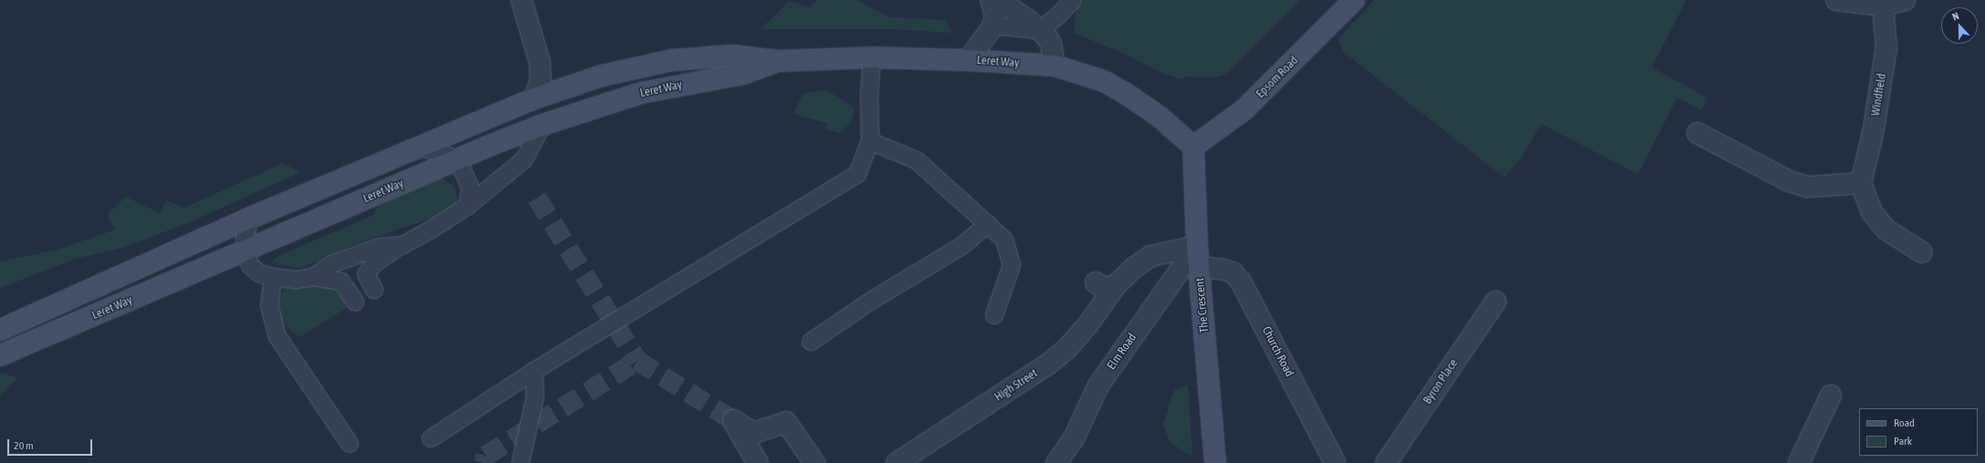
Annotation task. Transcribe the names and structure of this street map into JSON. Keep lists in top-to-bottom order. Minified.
{"streets":{"main road":["Leret Way","Epsom Road","The Crescent"],"street":["Windfield","Elm Road","Church Road","Byron Place","High Street"]},"crossings":[["Leret Way","Epsom Road"],["Leret Way","The Crescent"],["Epsom Road","The Crescent"],["The Crescent","Elm Road"],["The Crescent","Church Road"],["The Crescent","High Street"],["Elm Road","High Street"]],"legend":["Road","Park"],"scale_bar":"20 m","north":"top"}
